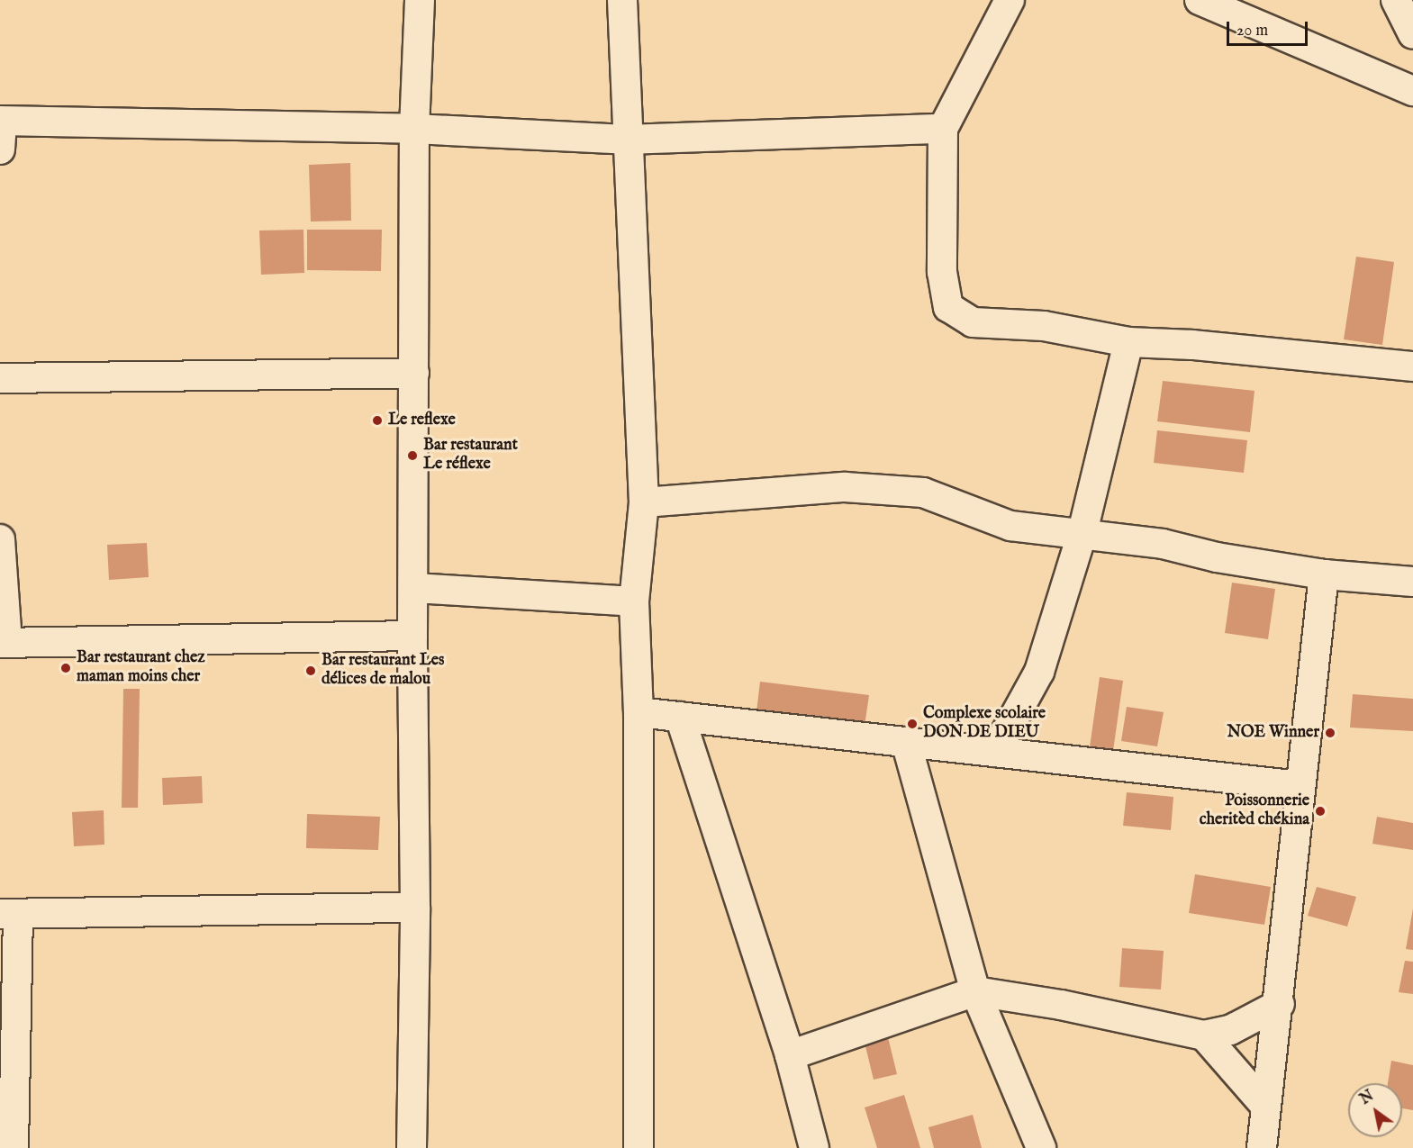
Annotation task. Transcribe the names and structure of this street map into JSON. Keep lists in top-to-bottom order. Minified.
{"places":["Le reflexe","Bar restaurant Le réflexe","Bar restaurant chez maman moins cher","Bar restaurant Les délices de malou","Complexe scolaire DON DE DIEU","NOE Winner","Poissonnerie cheritèd chékina"],"scale_bar":"20 m","north":"top left"}
